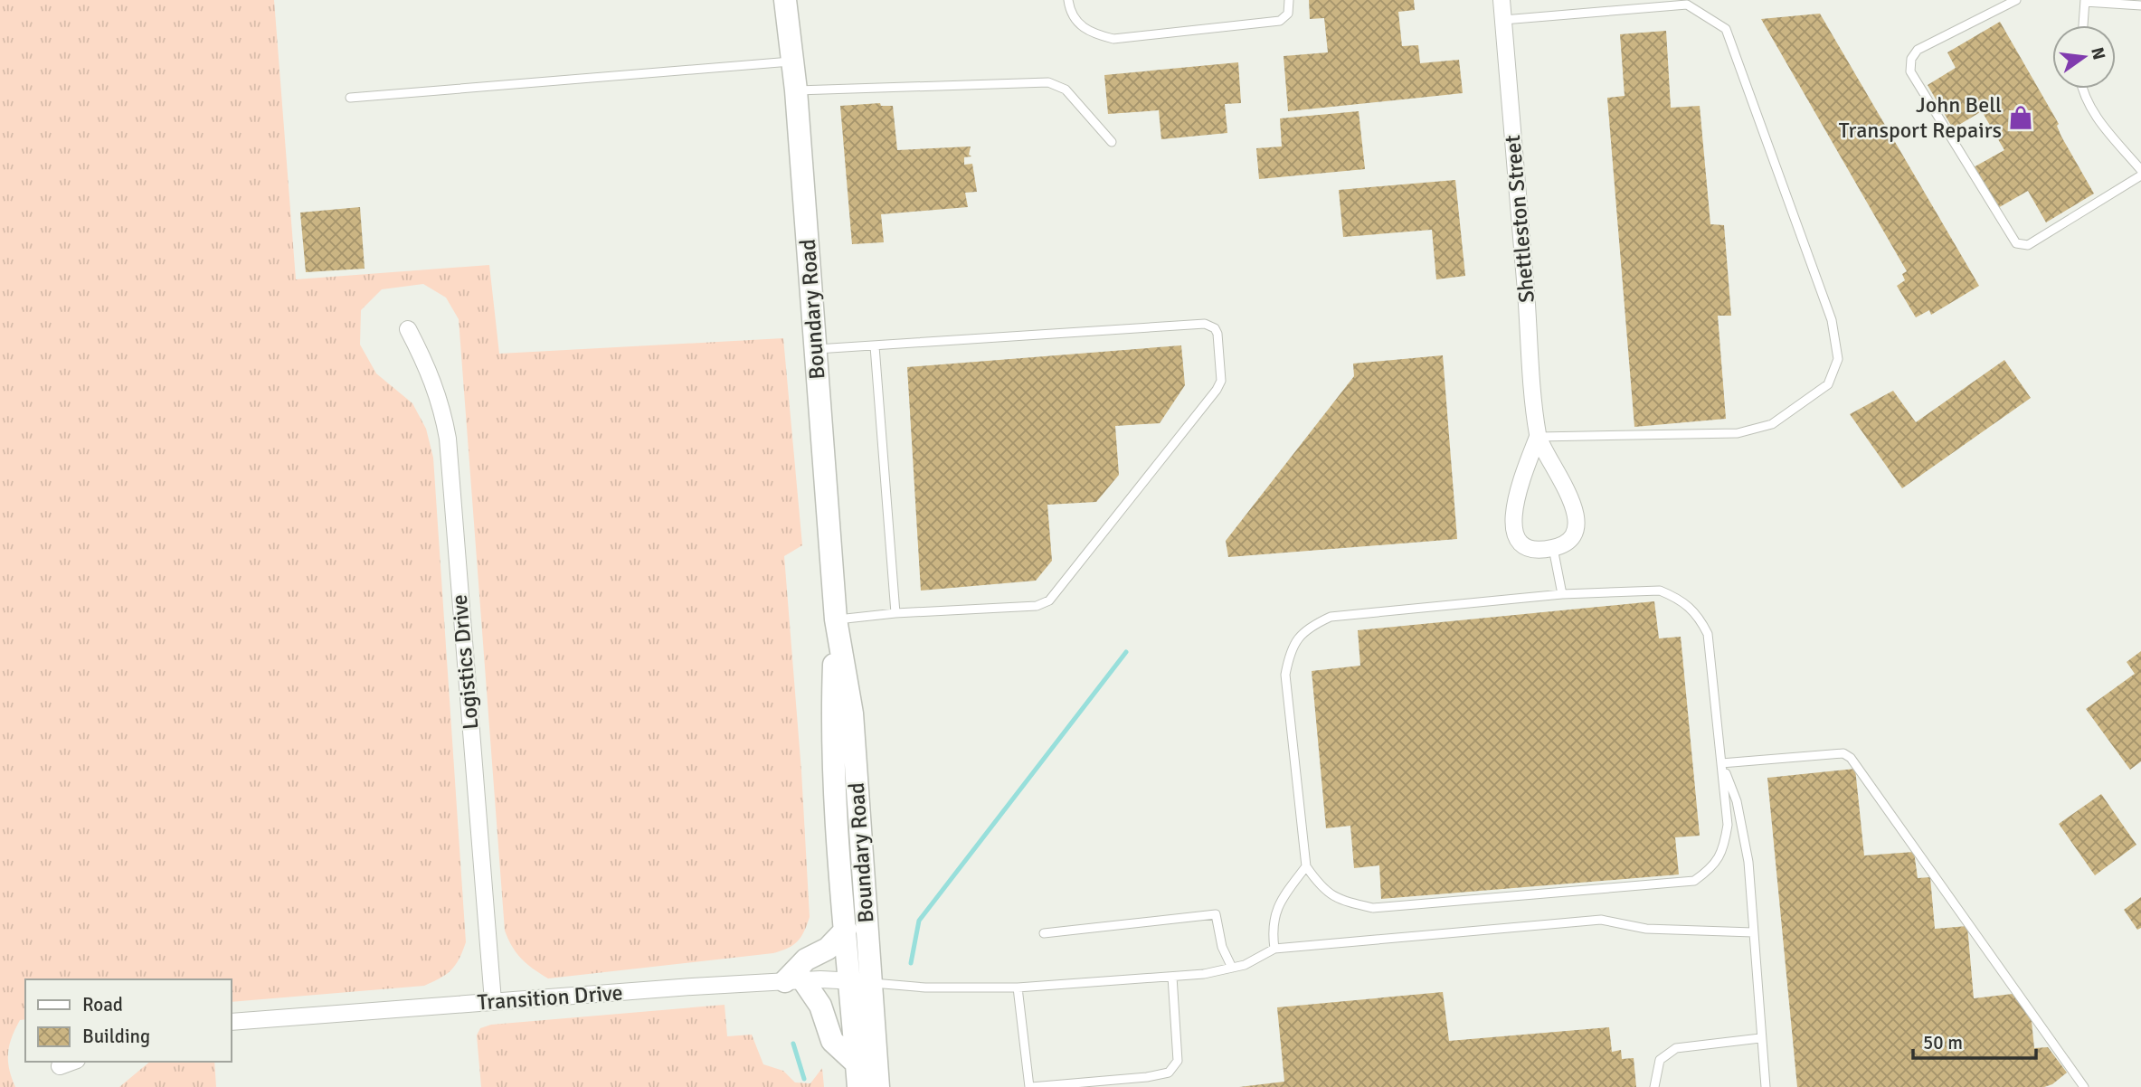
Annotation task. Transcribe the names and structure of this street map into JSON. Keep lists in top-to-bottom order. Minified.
{"streets":{"main road":["Boundary Road"],"street":["Shettleston Street","Logistics Drive","Transition Drive"]},"crossings":[["Boundary Road","Transition Drive"],["Logistics Drive","Transition Drive"]],"places":{"shop":["John Bell Transport Repairs"]},"legend":["Road","Building"],"scale_bar":"50 m","north":"right"}
